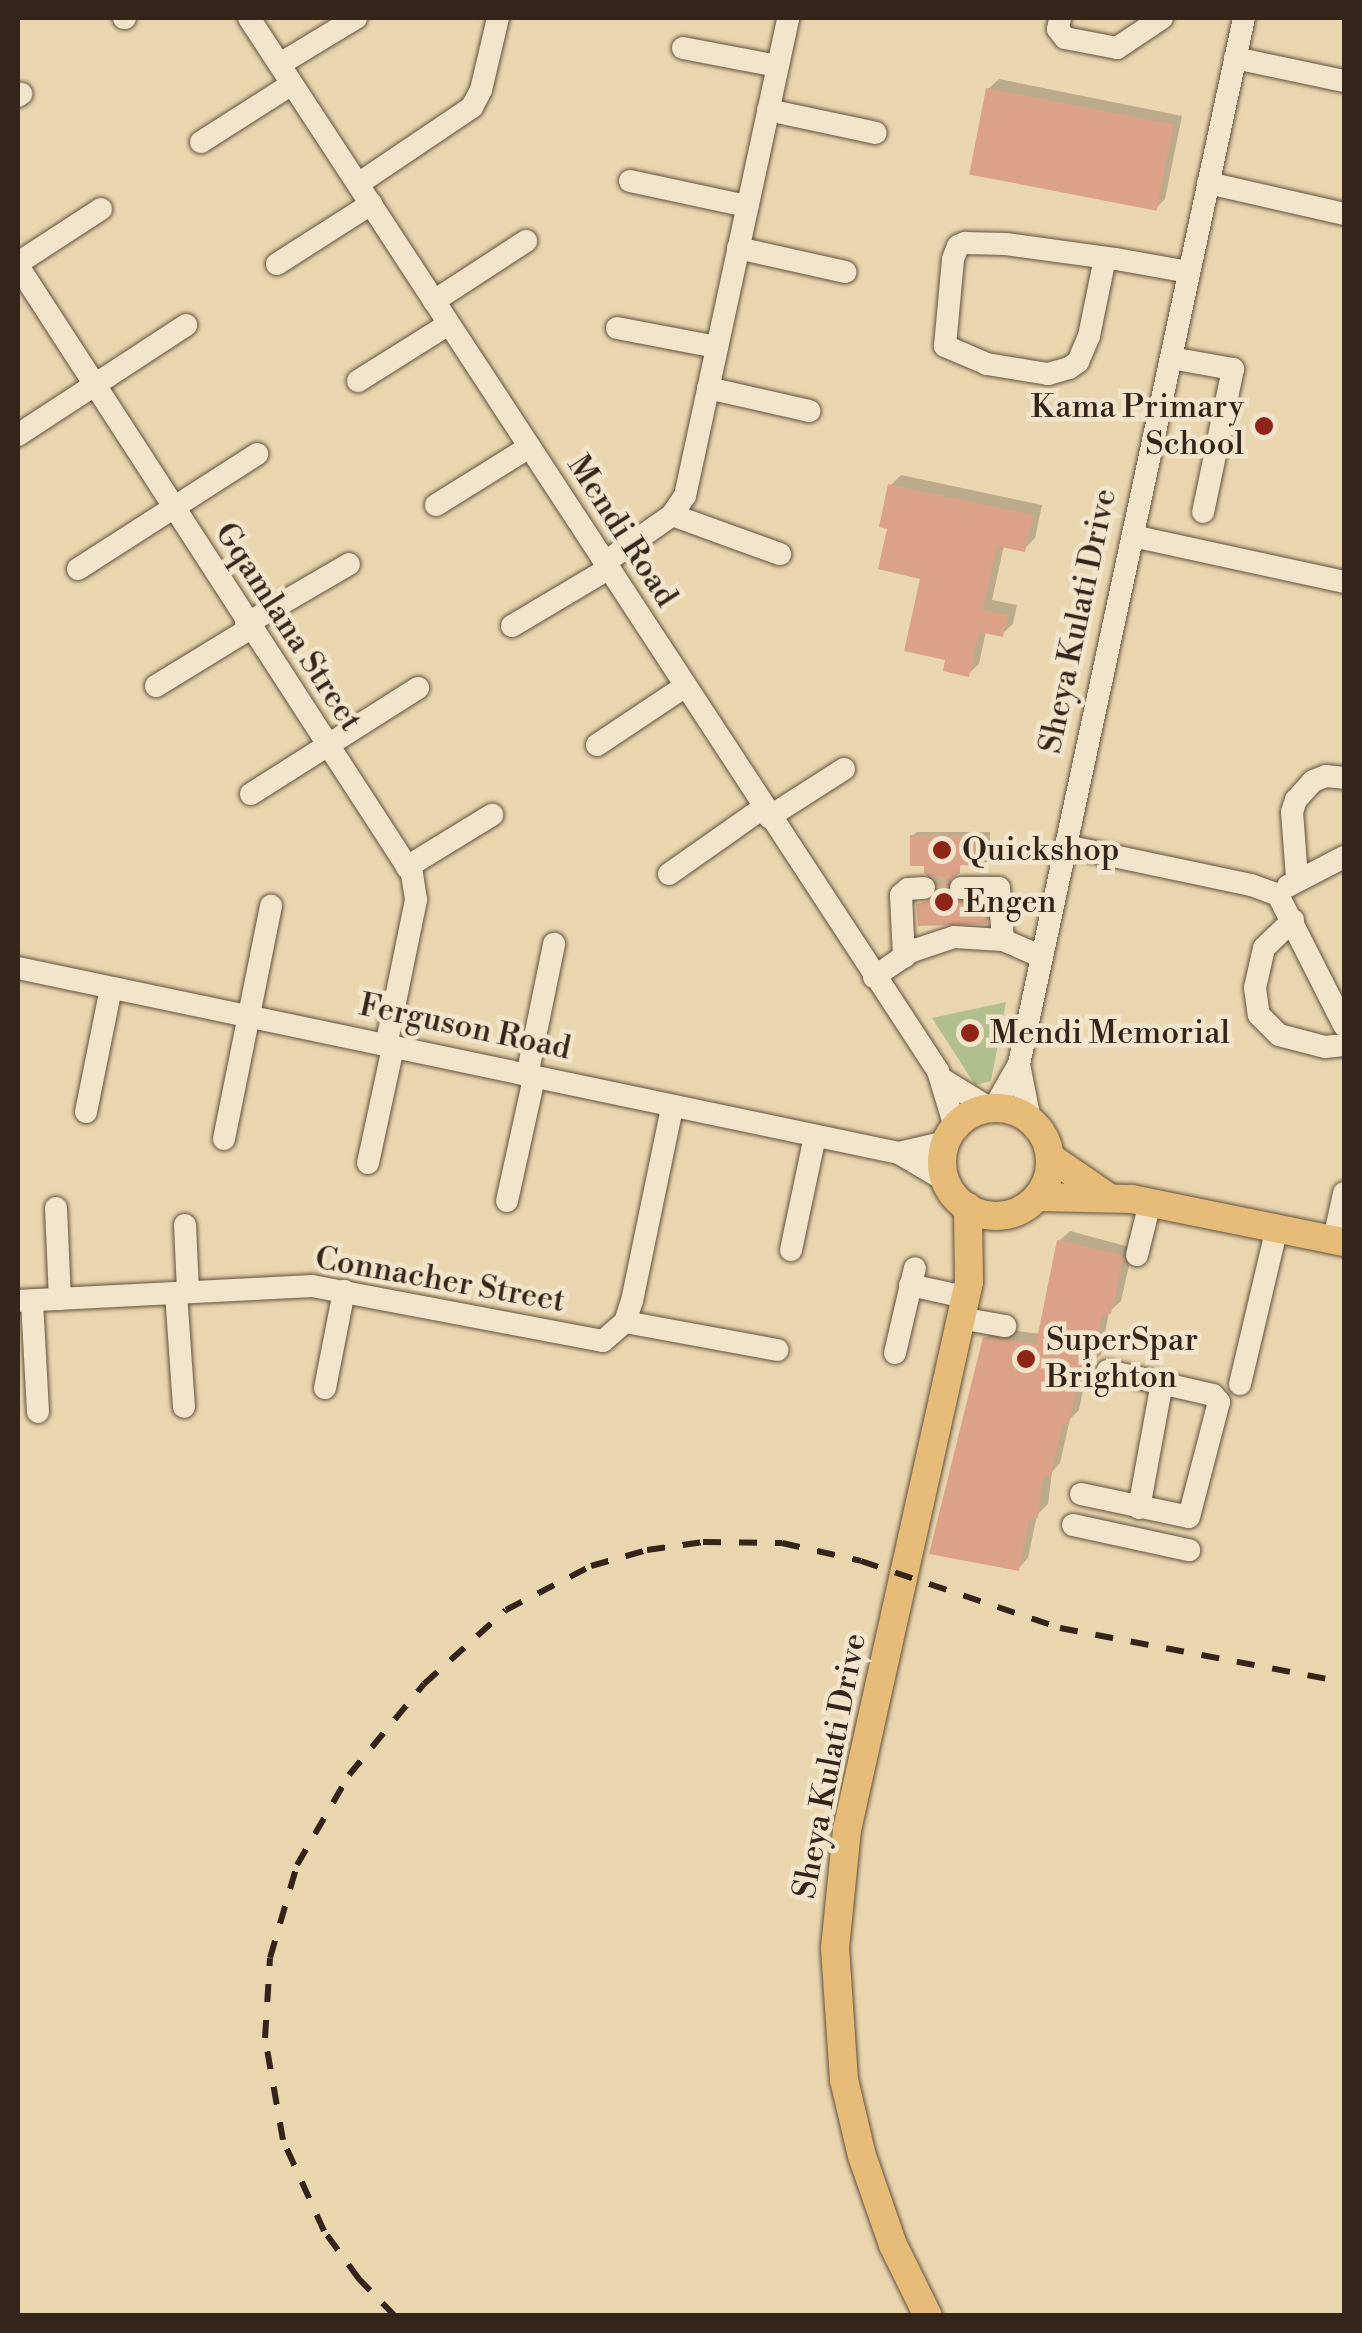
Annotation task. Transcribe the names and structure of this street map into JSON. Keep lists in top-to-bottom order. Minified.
{"streets":{"main road":["Sheya Kulati Drive"],"street":["Mendi Road","Gqamlana Street","Ferguson Road","Connacher Street"]},"crossings":[["Mendi Road","Sheya Kulati Drive"],["Mendi Road","Ferguson Road"],["Sheya Kulati Drive","Ferguson Road"],["Gqamlana Street","Ferguson Road"]],"places":["Kama Primary School","Quickshop","Engen","Mendi Memorial","SuperSpar Brighton"]}
